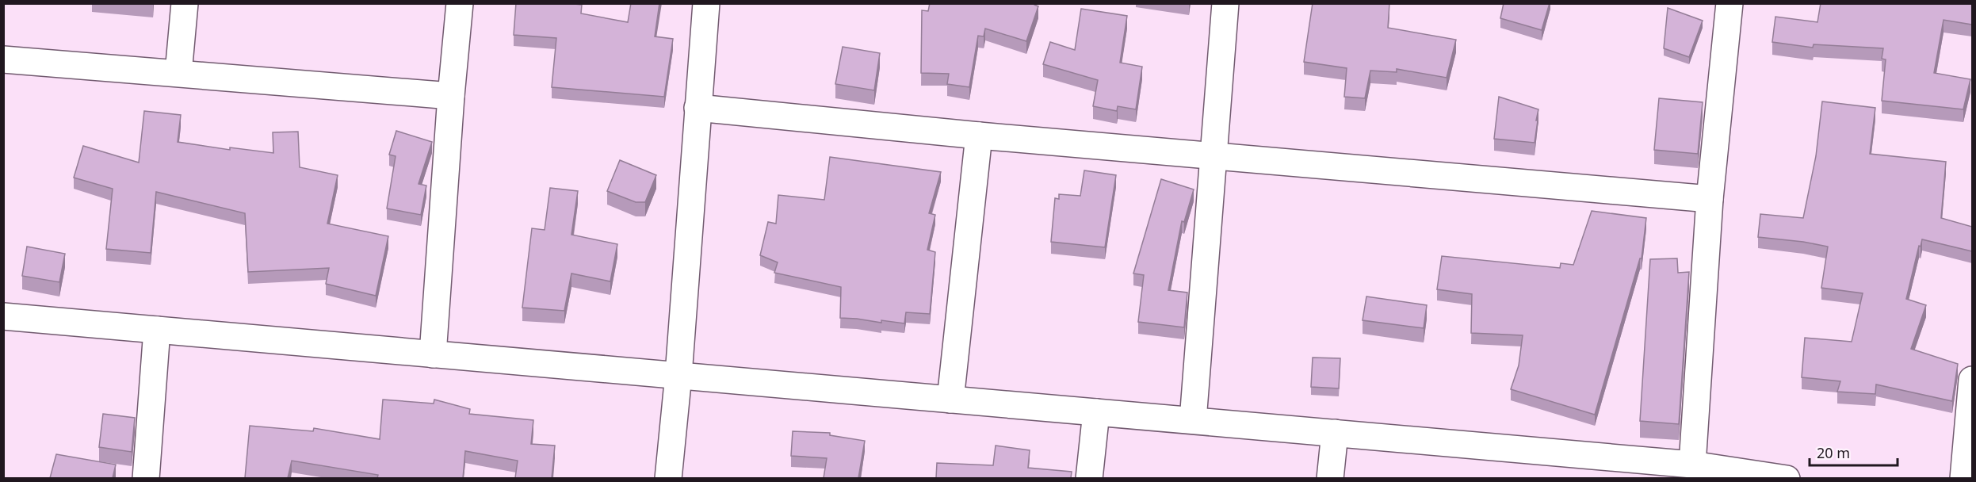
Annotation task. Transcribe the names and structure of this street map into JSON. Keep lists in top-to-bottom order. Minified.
{"scale_bar":"20 m"}
